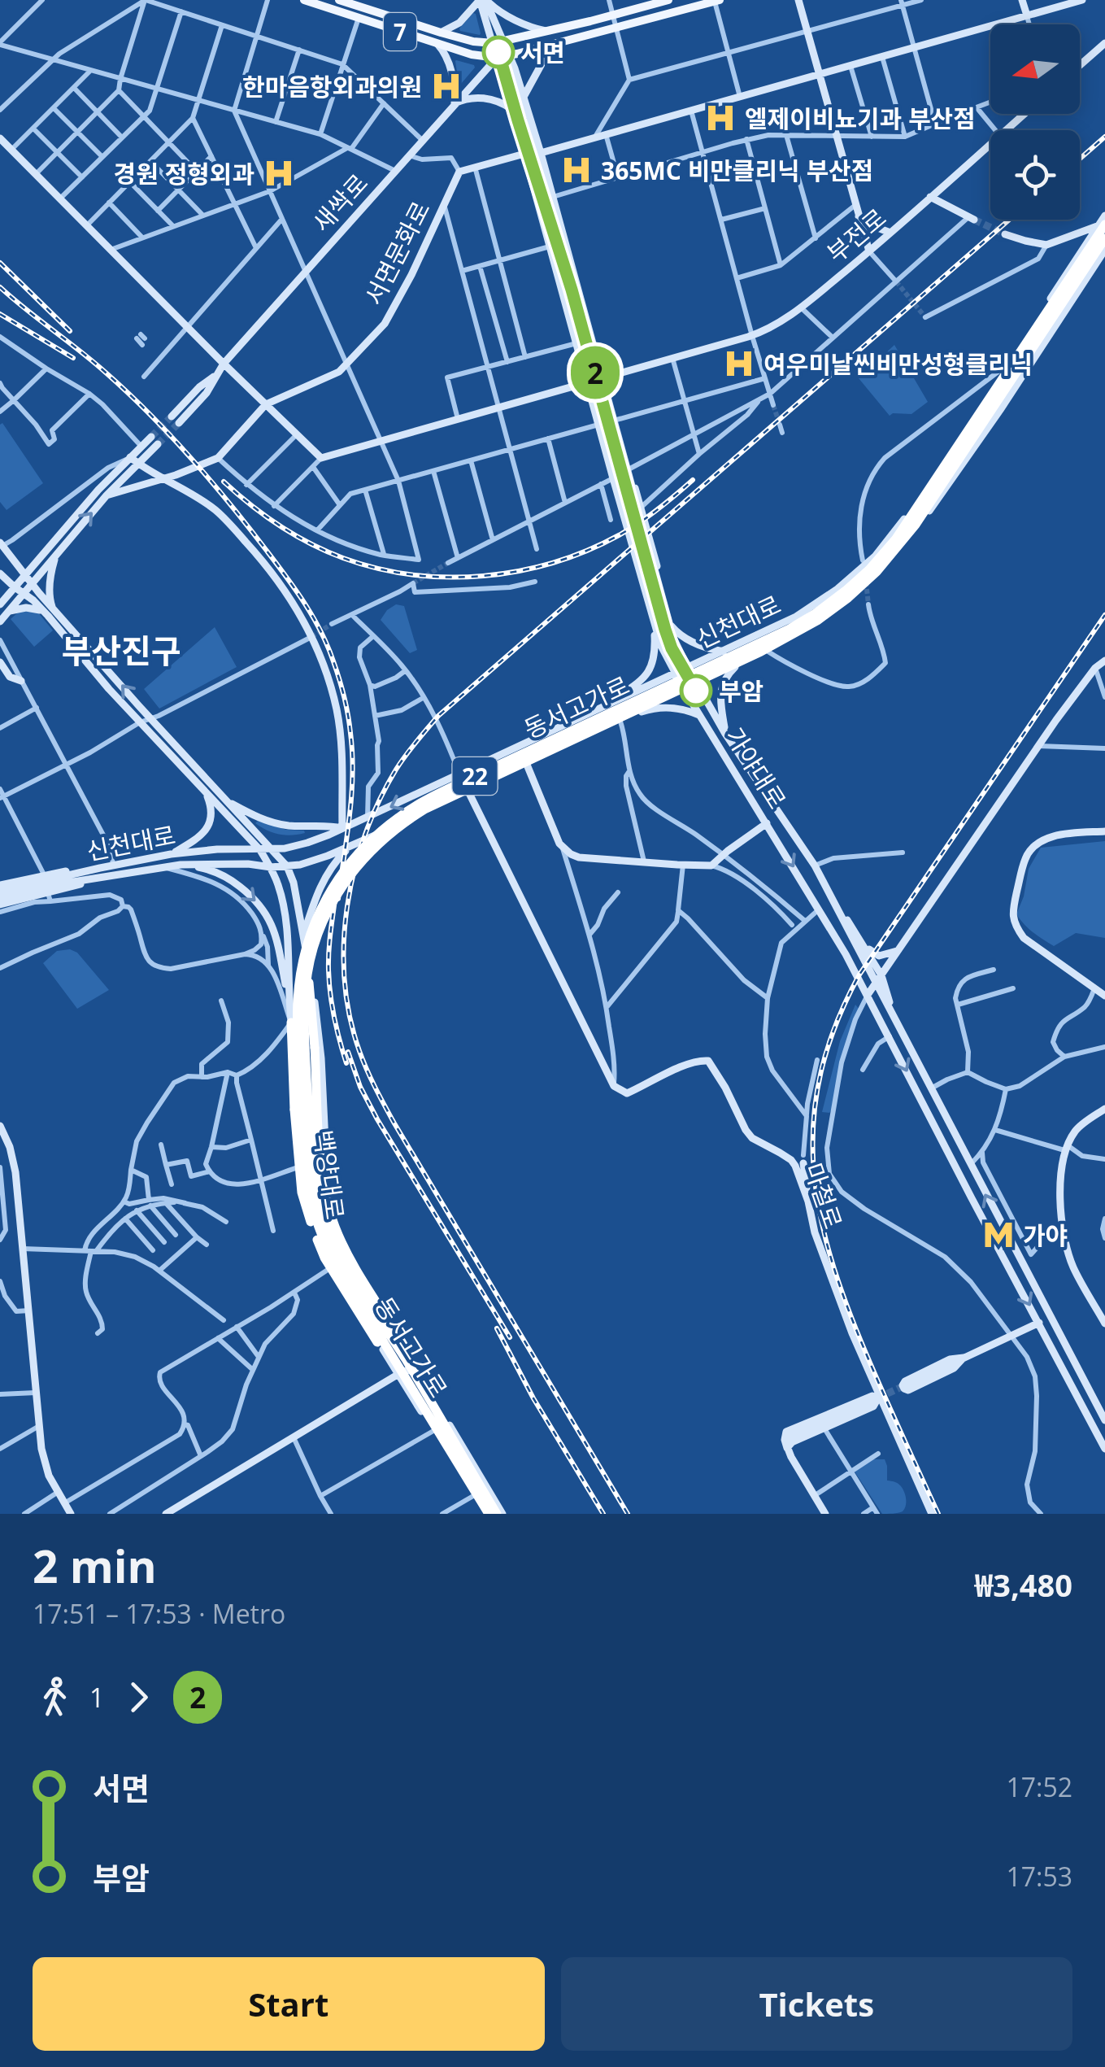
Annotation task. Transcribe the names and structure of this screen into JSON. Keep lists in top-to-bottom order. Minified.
{"streets":{"highway":["동서고가로","22"],"main road":["7","새싹로","부전로","서면문화로","신천대로","가야대로","백양대로","마철로"]},"crossings":[["7","새싹로"],["7","가야대로"],["부전로","가야대로"],["서면문화로","백양대로"],["신천대로","동서고가로"],["신천대로","가야대로"],["신천대로","백양대로"],["동서고가로","백양대로"]],"districts":["부산진구"],"places":{"other":["서면","부암"],"hospital":["한마음항외과의원","엘제이비뇨기과 부산점","365MC 비만클리닉 부산점","경원 정형외과","여우미날씬비만성형클리닉"],"metro station":["가야"]},"lines":["metro line 2"],"north":"left","page":{"on_map":"2","heading":["2 min","17:51 – 17:53 · Metro","₩3,480"],"legs":["1","2"],"list":[{"name":"서면","value":"17:52"},{"name":"부암","value":"17:53"}],"buttons":["Start","Tickets"]}}
